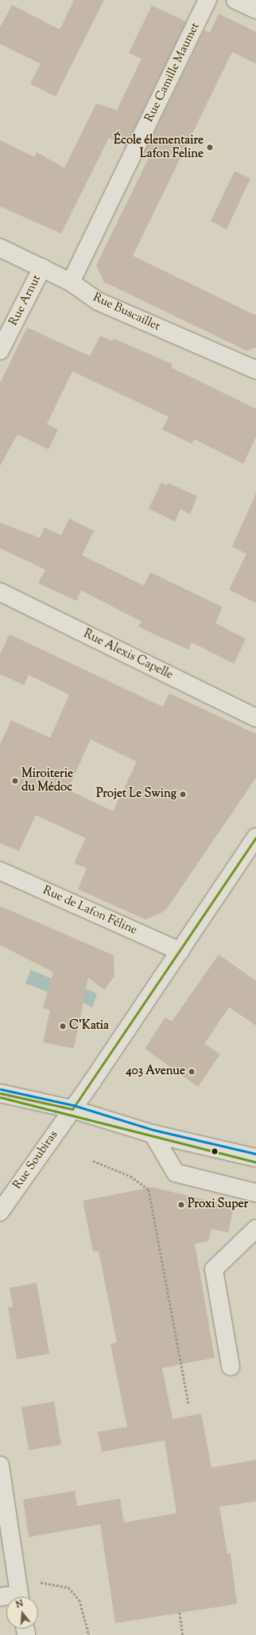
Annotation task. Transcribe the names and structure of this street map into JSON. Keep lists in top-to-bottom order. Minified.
{"streets":{"street":["Rue Camille Maumet","Rue Arnut","Rue Buscaillet","Rue Alexis Capelle","Rue de Lafon Féline","Rue Soubiras"]},"crossings":[["Rue Camille Maumet","Rue Buscaillet"],["Rue Arnut","Rue Buscaillet"],["Rue de Lafon Féline","Rue Soubiras"]],"places":["École élementaire Lafon Feline","Miroiterie du Médoc","Projet Le Swing","C'Katia","403 Avenue","Proxi Super"],"north":"top"}
